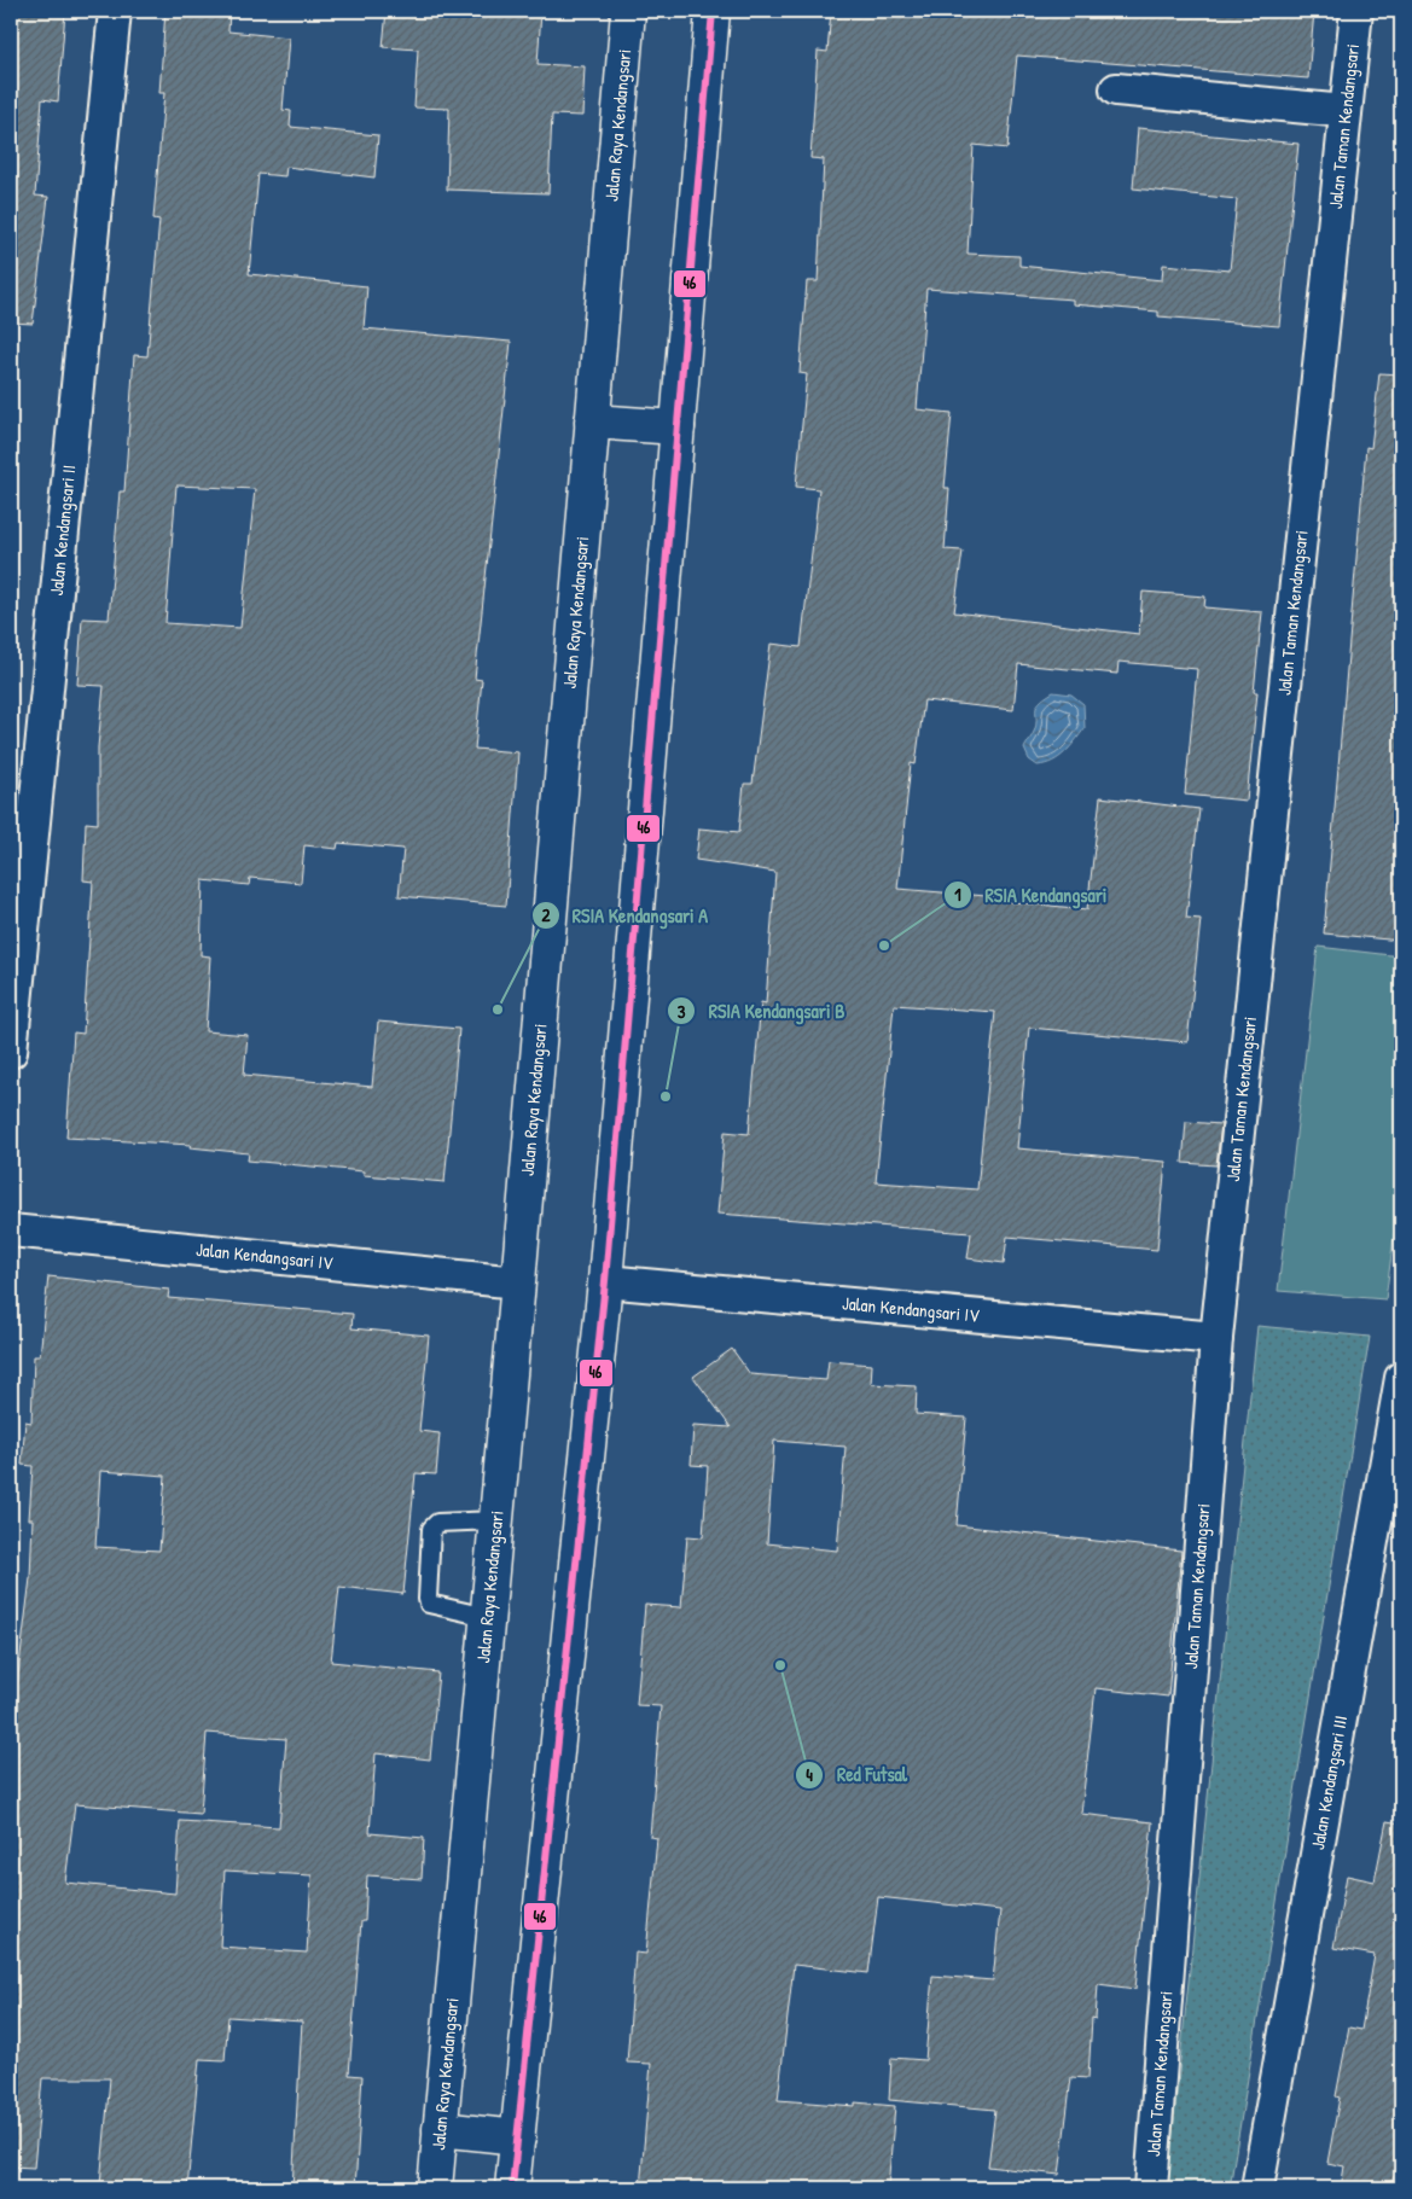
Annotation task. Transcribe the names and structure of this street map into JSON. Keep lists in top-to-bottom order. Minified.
{"streets":{"main road":["Jalan Raya Kendangsari"],"street":["Jalan Taman Kendangsari","Jalan Kendangsari II","Jalan Kendangsari IV","Jalan Kendangsari III"]},"crossings":[["Jalan Raya Kendangsari","Jalan Kendangsari IV"],["Jalan Taman Kendangsari","Jalan Kendangsari IV"]],"places":["RSIA Kendangsari","RSIA Kendangsari A","RSIA Kendangsari B","Red Futsal"],"lines":["transit line 46"]}
